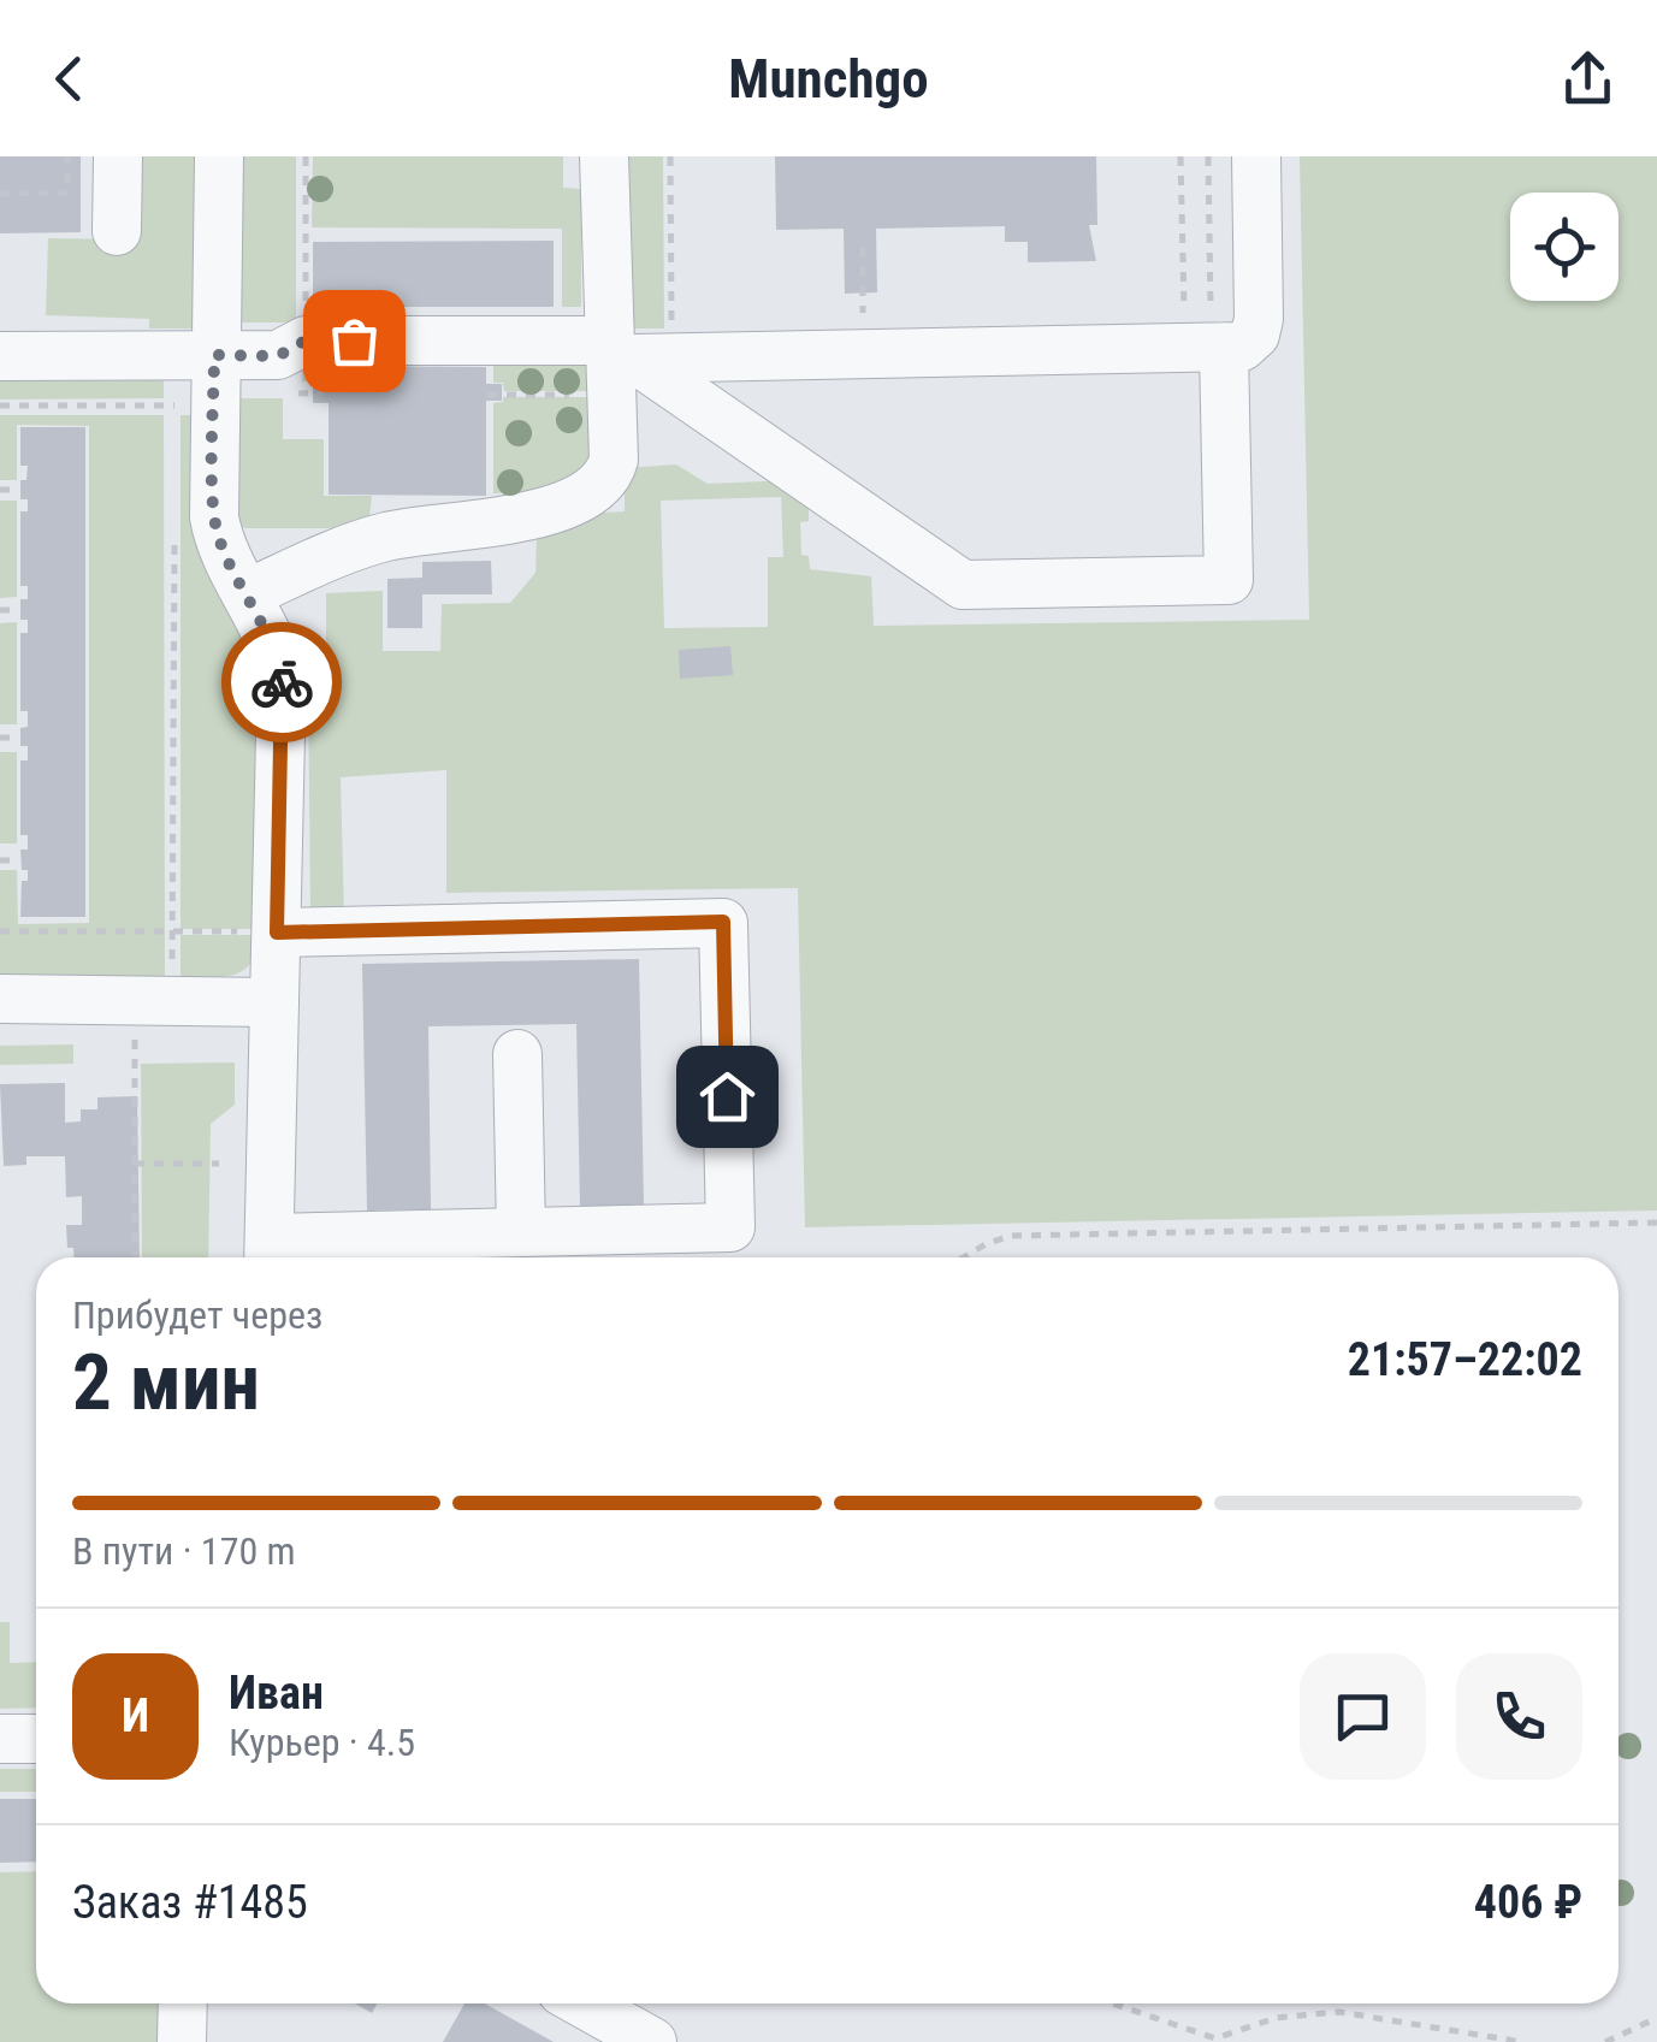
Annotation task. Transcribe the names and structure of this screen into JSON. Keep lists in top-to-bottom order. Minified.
{"page":{"header":"Munchgo","heading":["2 мин","Прибудет через","21:57–22:02"],"panel":["Иван","Курьер · 4.5","Заказ #1485","406 ₽"],"bar":"В пути · 170 m","round":"И"}}
